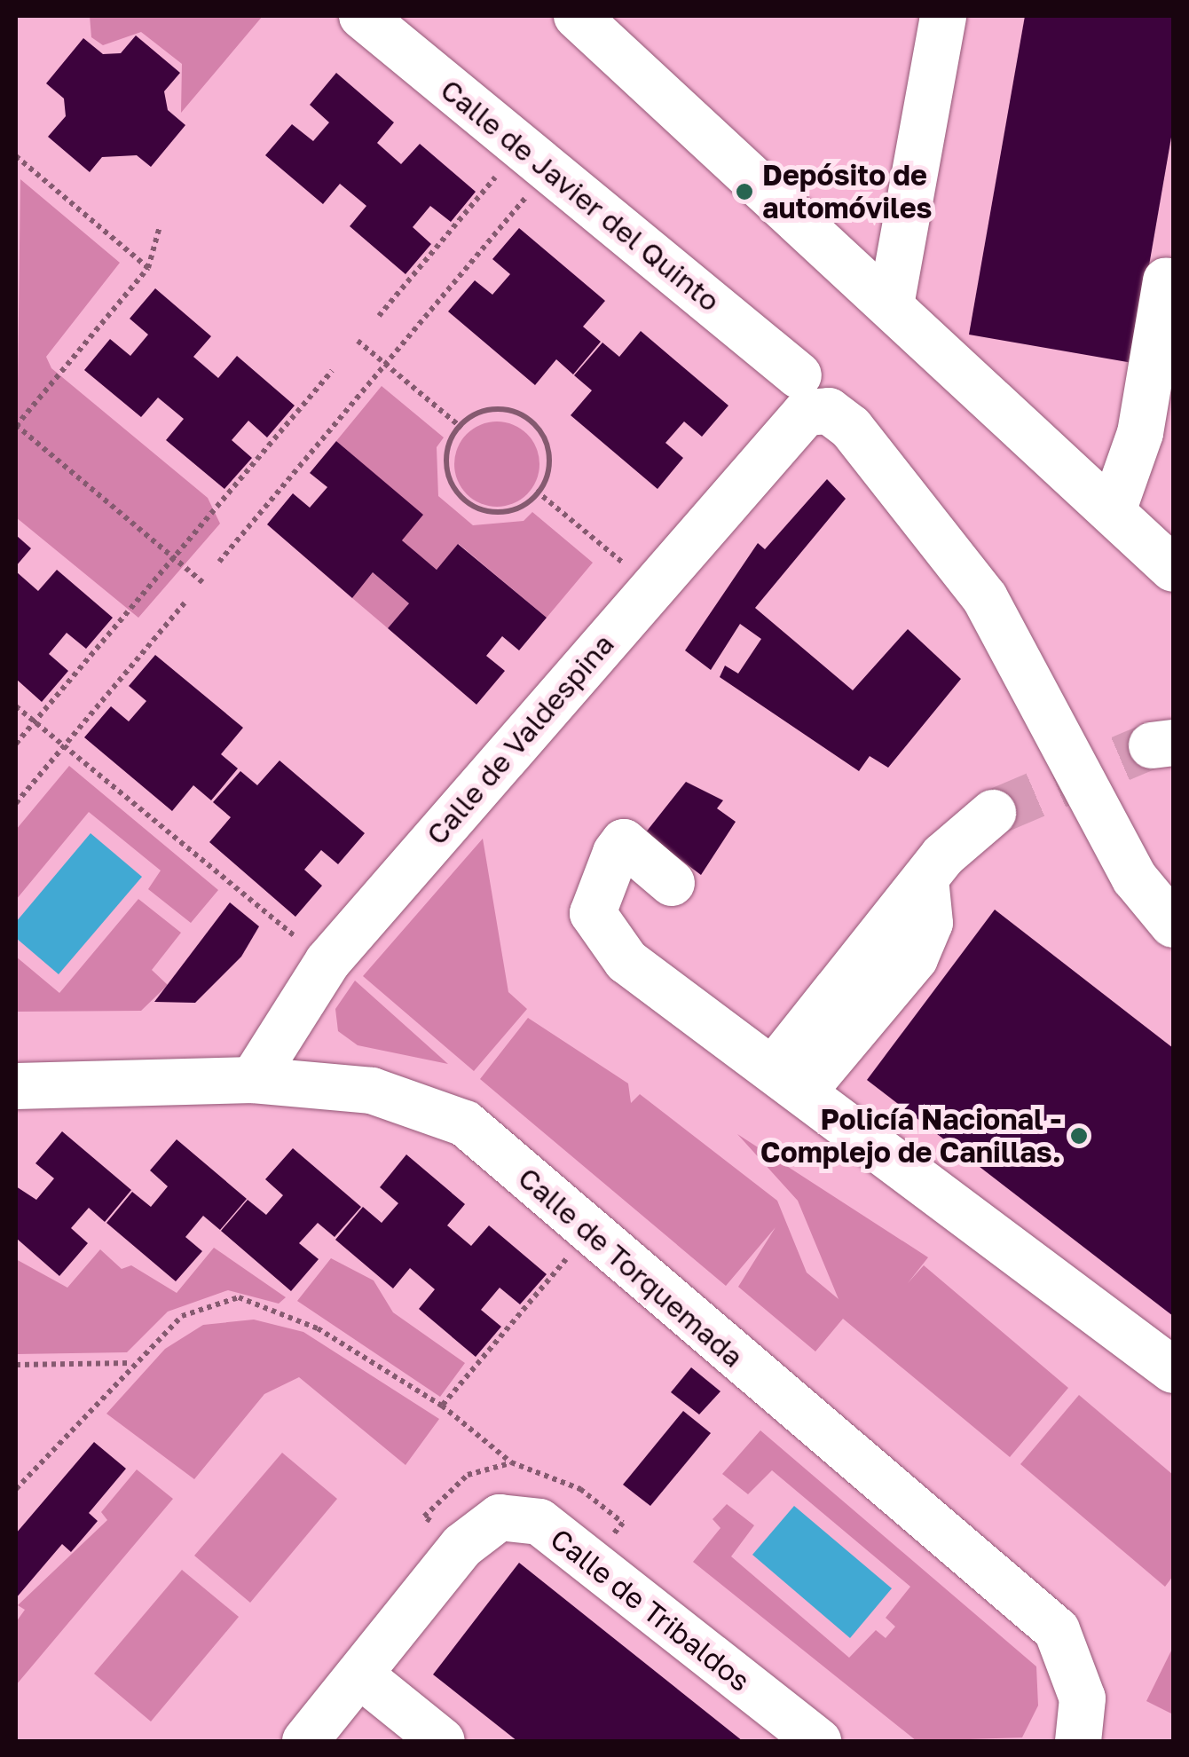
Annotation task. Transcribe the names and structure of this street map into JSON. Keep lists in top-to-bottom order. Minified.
{"streets":{"street":["Calle de Javier del Quinto","Calle de Valdespina","Calle de Torquemada","Calle de Tribaldos"]},"crossings":[["Calle de Javier del Quinto","Calle de Valdespina"],["Calle de Valdespina","Calle de Torquemada"]],"places":["Depósito de automóviles","Policía Nacional - Complejo de Canillas."]}
